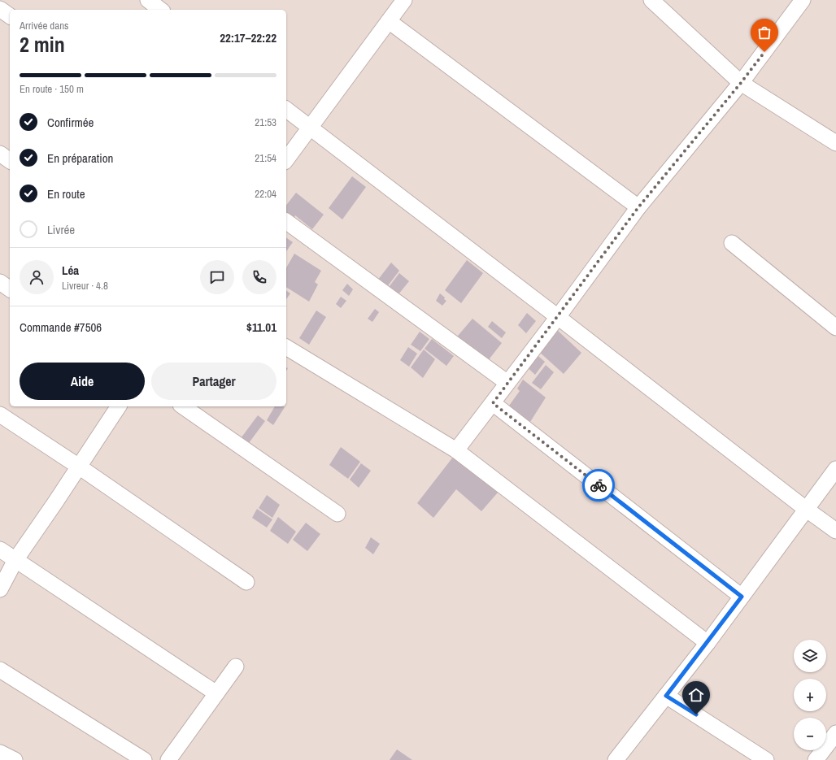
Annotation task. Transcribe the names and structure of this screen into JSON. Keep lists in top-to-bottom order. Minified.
{"page":{"heading":["2 min","Arrivée dans","22:17–22:22"],"panel":["Léa","Livreur · 4.8","Commande #7506","$11.01"],"bar":"En route · 150 m","list":[["Confirmée","21:53"],["En préparation","21:54"],["En route","22:04"],"Livrée"],"buttons":["Aide","Partager"],"map_buttons":["+","−"]}}
